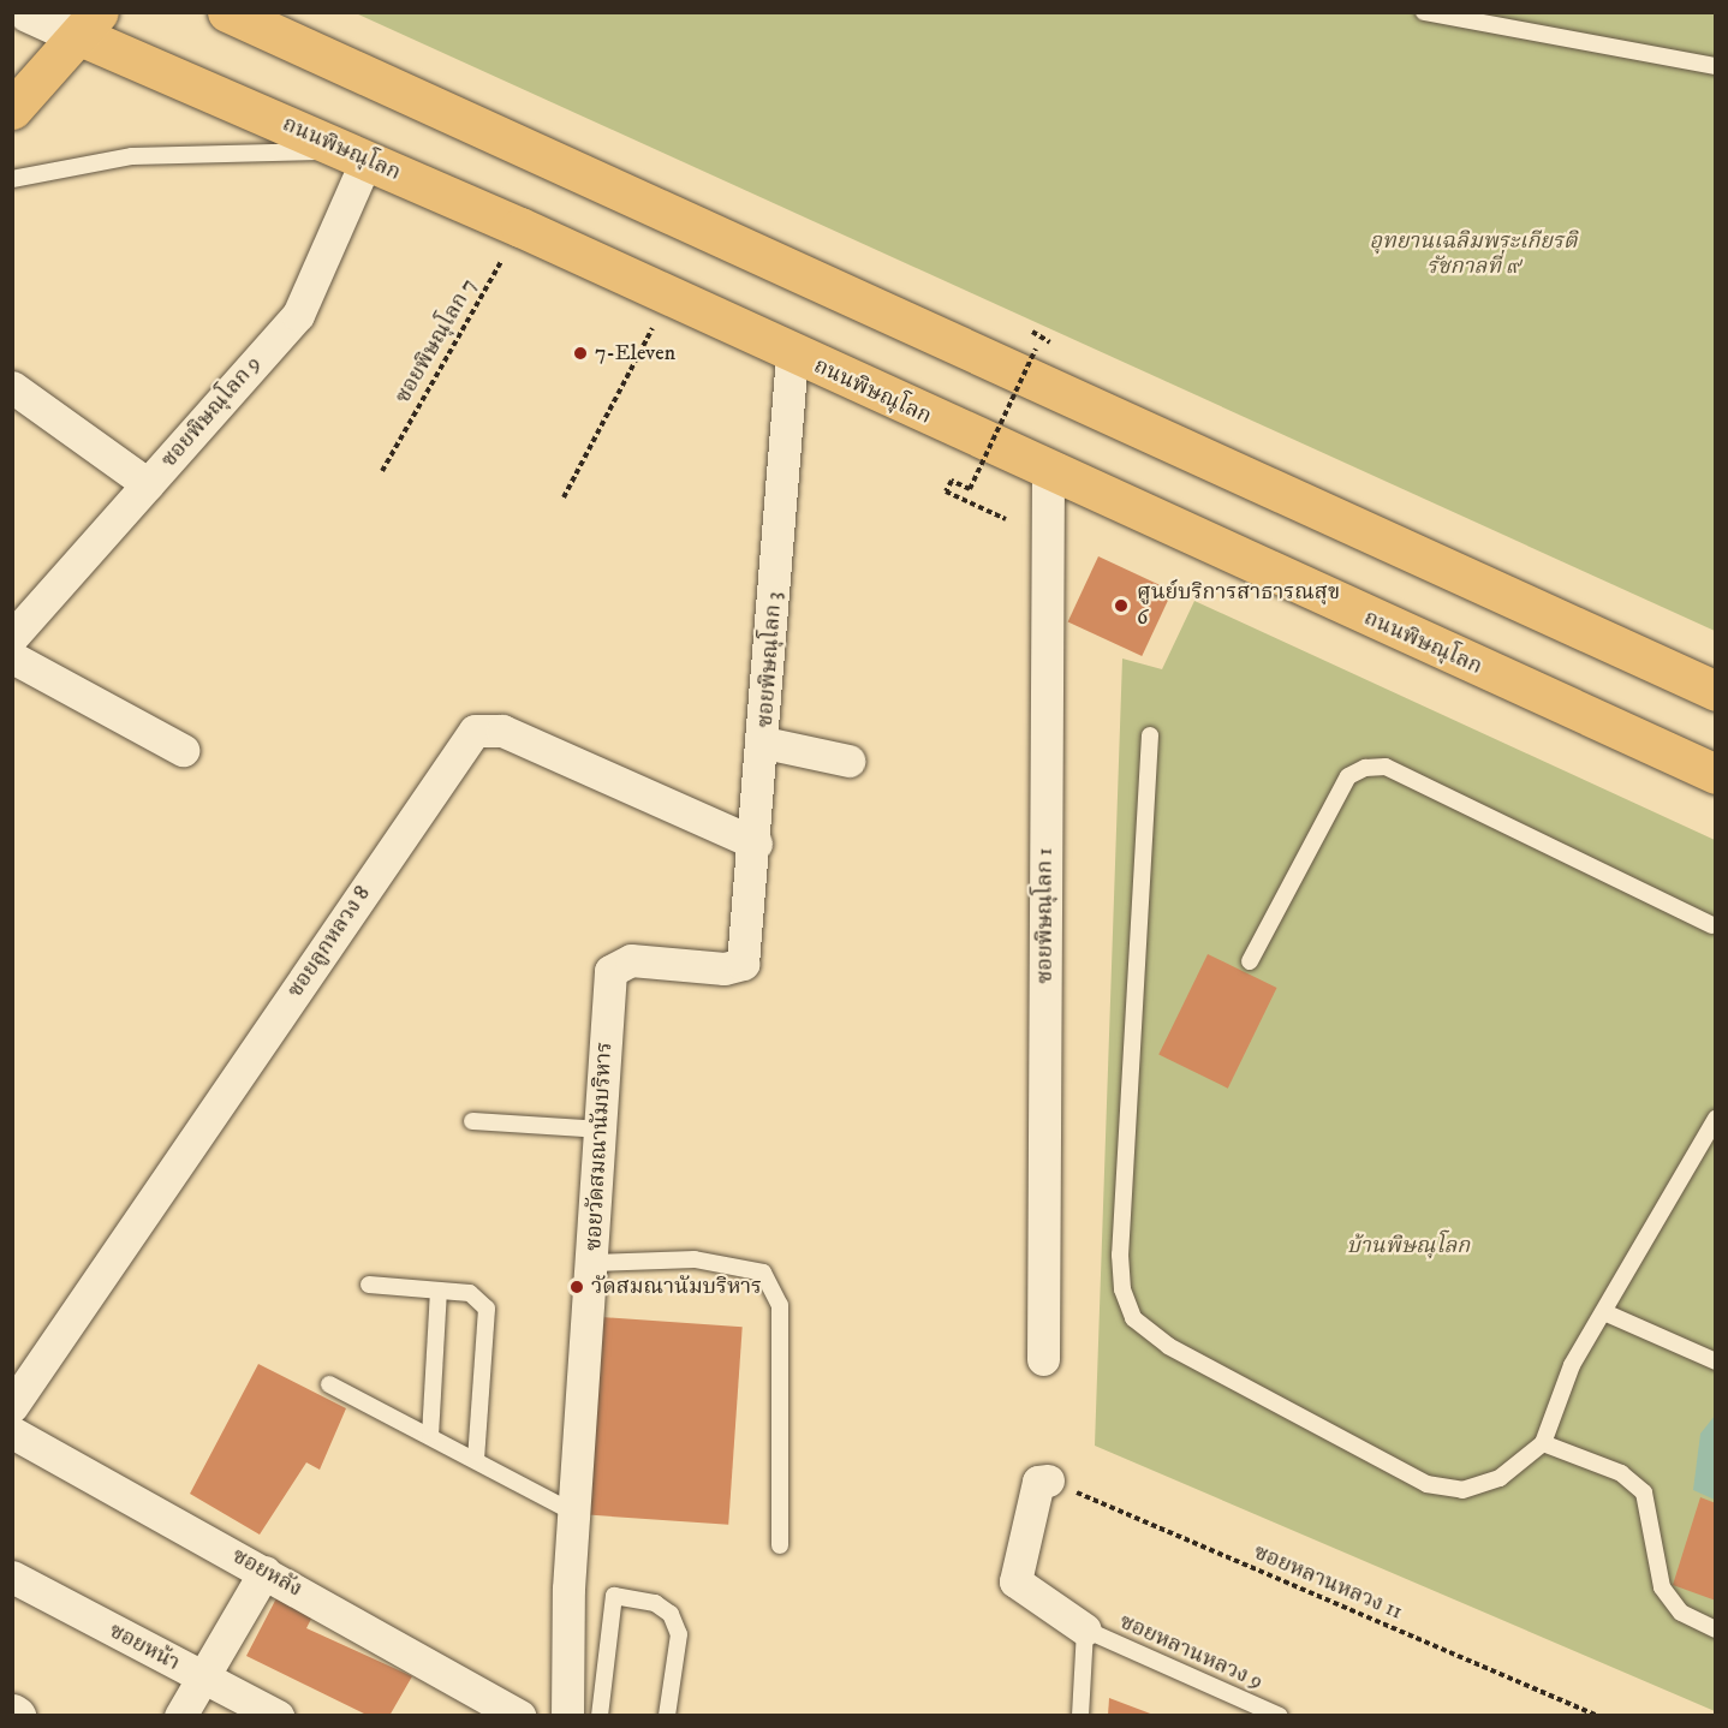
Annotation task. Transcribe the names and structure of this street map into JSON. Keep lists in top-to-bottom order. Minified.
{"streets":{"main road":["ถนนพิษณุโลก"],"street":["ซอยพิษณุโลก 9","ซอยพิษณุโลก 3","ซอยพิษณุโลก 1","ซอยลูกหลวง 8","ซอยวัดสมณานัมบริหาร","ซอยหลัง","ซอยหน้า"],"lane":["ซอยหลานหลวง 9"],"path":["ซอยพิษณุโลก 7","ซอยหลานหลวง 11"]},"crossings":[["ถนนพิษณุโลก","ซอยพิษณุโลก 7"],["ถนนพิษณุโลก","ซอยพิษณุโลก 9"],["ถนนพิษณุโลก","ซอยพิษณุโลก 3"],["ถนนพิษณุโลก","ซอยพิษณุโลก 1"],["ซอยพิษณุโลก 3","ซอยลูกหลวง 8"],["ซอยพิษณุโลก 3","ซอยวัดสมณานัมบริหาร"]],"parks":["อุทยานเฉลิมพระเกียรติ รัชกาลที่ ๙","บ้านพิษณุโลก"],"places":["7-Eleven","ศูนย์บริการสาธารณสุข 6","วัดสมณานัมบริหาร"]}
